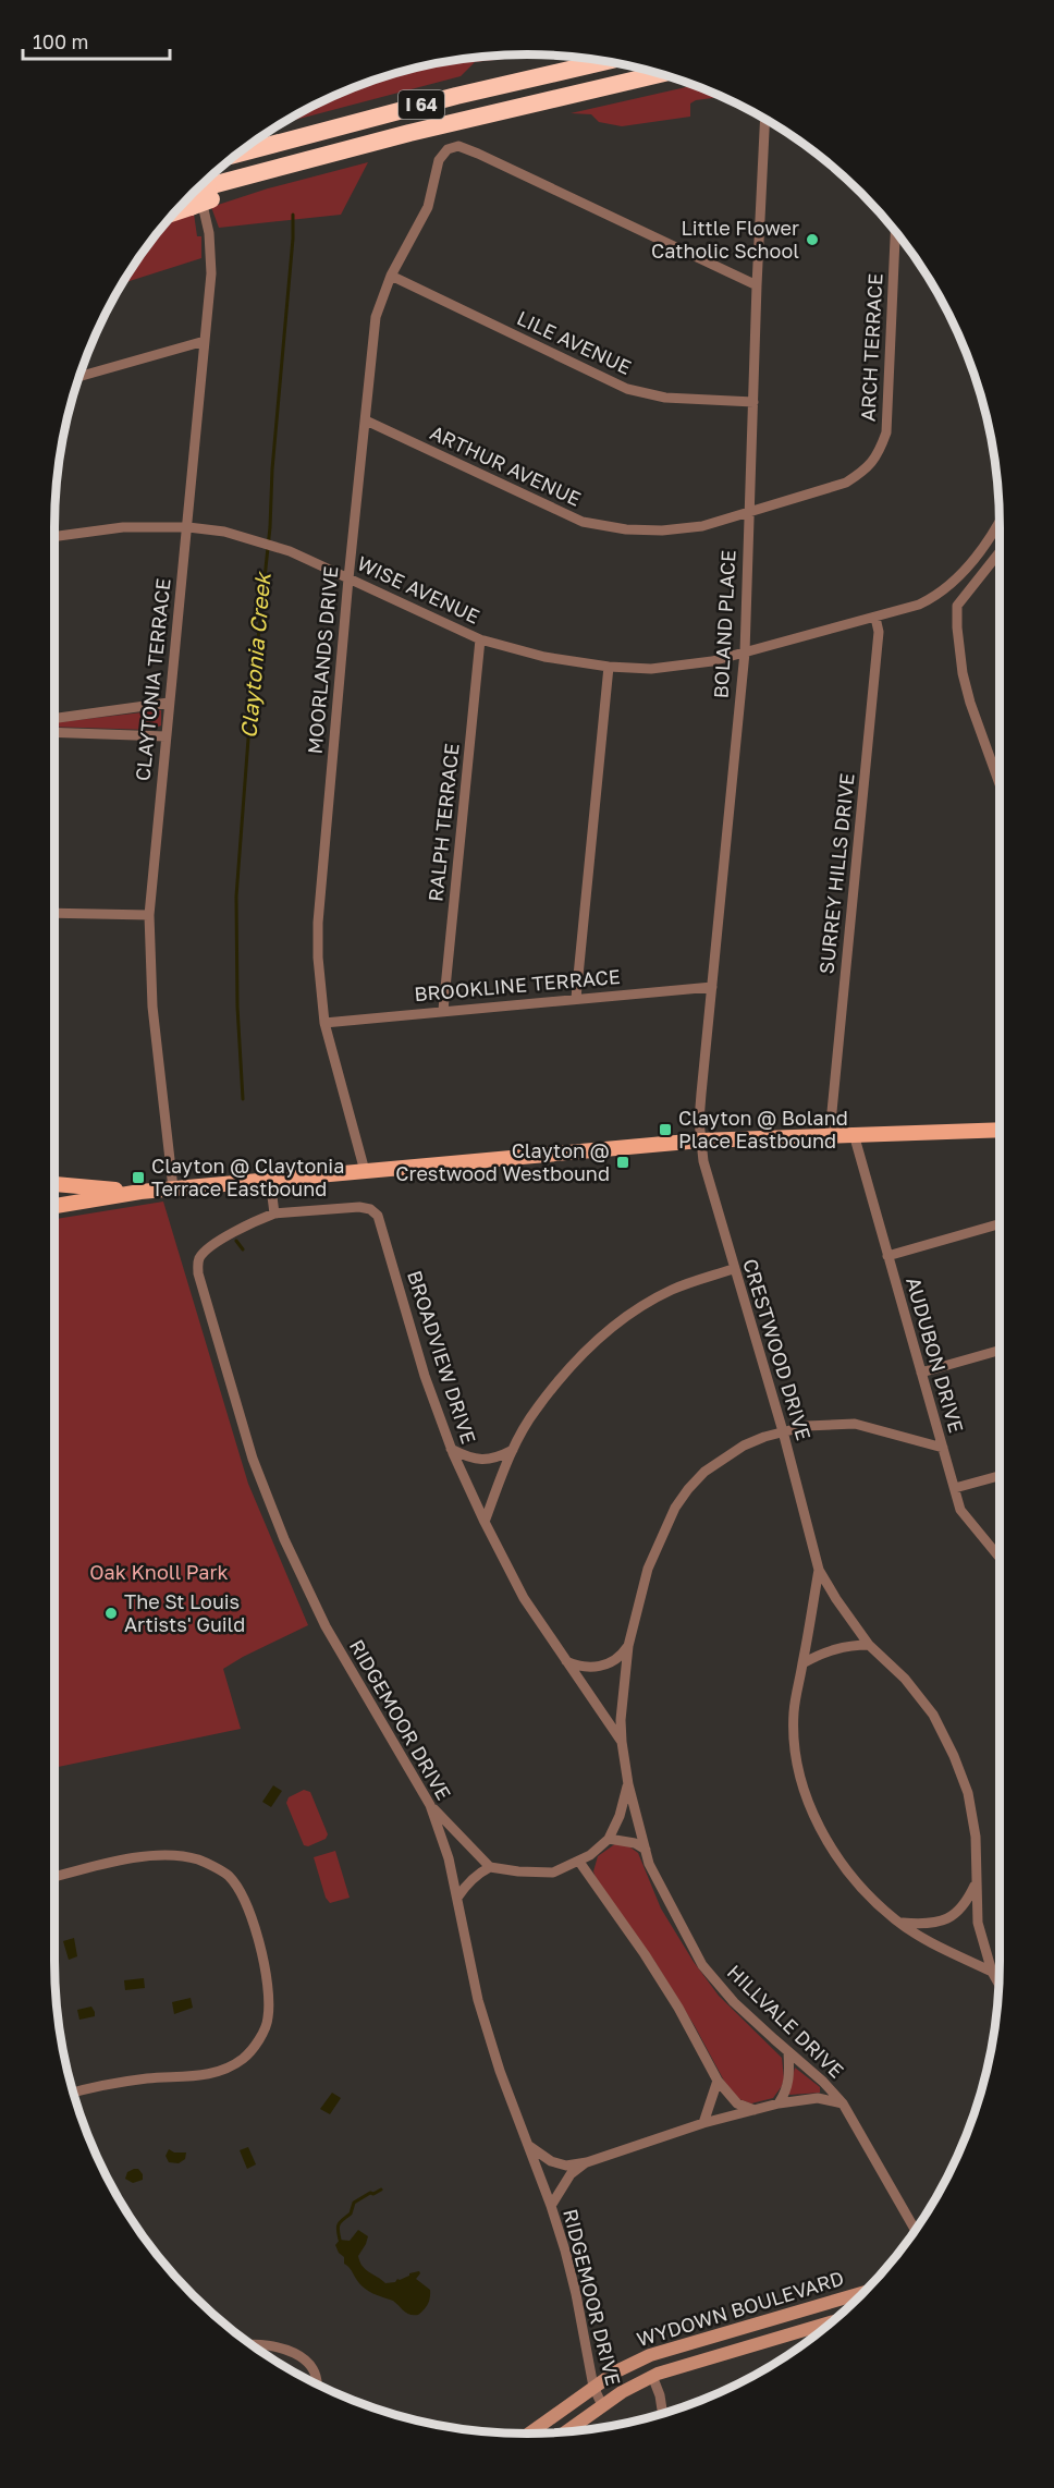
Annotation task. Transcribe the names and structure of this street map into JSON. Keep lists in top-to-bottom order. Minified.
{"streets":{"highway":["I 64"],"street":["LILE AVENUE","ARCH TERRACE","ARTHUR AVENUE","WISE AVENUE","BOLAND PLACE","MOORLANDS DRIVE","CLAYTONIA TERRACE","RALPH TERRACE","SURREY HILLS DRIVE","BROOKLINE TERRACE","CRESTWOOD DRIVE","AUDUBON DRIVE","BROADVIEW DRIVE","RIDGEMOOR DRIVE","HILLVALE DRIVE","WYDOWN BOULEVARD"]},"crossings":[["I 64","CLAYTONIA TERRACE"],["LILE AVENUE","BOLAND PLACE"],["LILE AVENUE","MOORLANDS DRIVE"],["ARCH TERRACE","ARTHUR AVENUE"],["ARCH TERRACE","BOLAND PLACE"],["ARTHUR AVENUE","BOLAND PLACE"],["ARTHUR AVENUE","MOORLANDS DRIVE"],["WISE AVENUE","BOLAND PLACE"],["WISE AVENUE","MOORLANDS DRIVE"],["WISE AVENUE","CLAYTONIA TERRACE"],["WISE AVENUE","RALPH TERRACE"],["WISE AVENUE","SURREY HILLS DRIVE"],["BOLAND PLACE","MOORLANDS DRIVE"],["BOLAND PLACE","BROOKLINE TERRACE"],["BOLAND PLACE","CRESTWOOD DRIVE"],["MOORLANDS DRIVE","BROOKLINE TERRACE"],["RALPH TERRACE","BROOKLINE TERRACE"],["CRESTWOOD DRIVE","HILLVALE DRIVE"],["AUDUBON DRIVE","HILLVALE DRIVE"],["BROADVIEW DRIVE","RIDGEMOOR DRIVE"],["BROADVIEW DRIVE","HILLVALE DRIVE"],["RIDGEMOOR DRIVE","WYDOWN BOULEVARD"]],"water":["Claytonia Creek"],"parks":["Oak Knoll Park"],"places":{"other":["Little Flower Catholic School","The St Louis Artists' Guild"],"transit":["Clayton @ Boland Place Eastbound","Clayton @ Crestwood Westbound","Clayton @ Claytonia Terrace Eastbound"]},"scale_bar":"100 m"}
